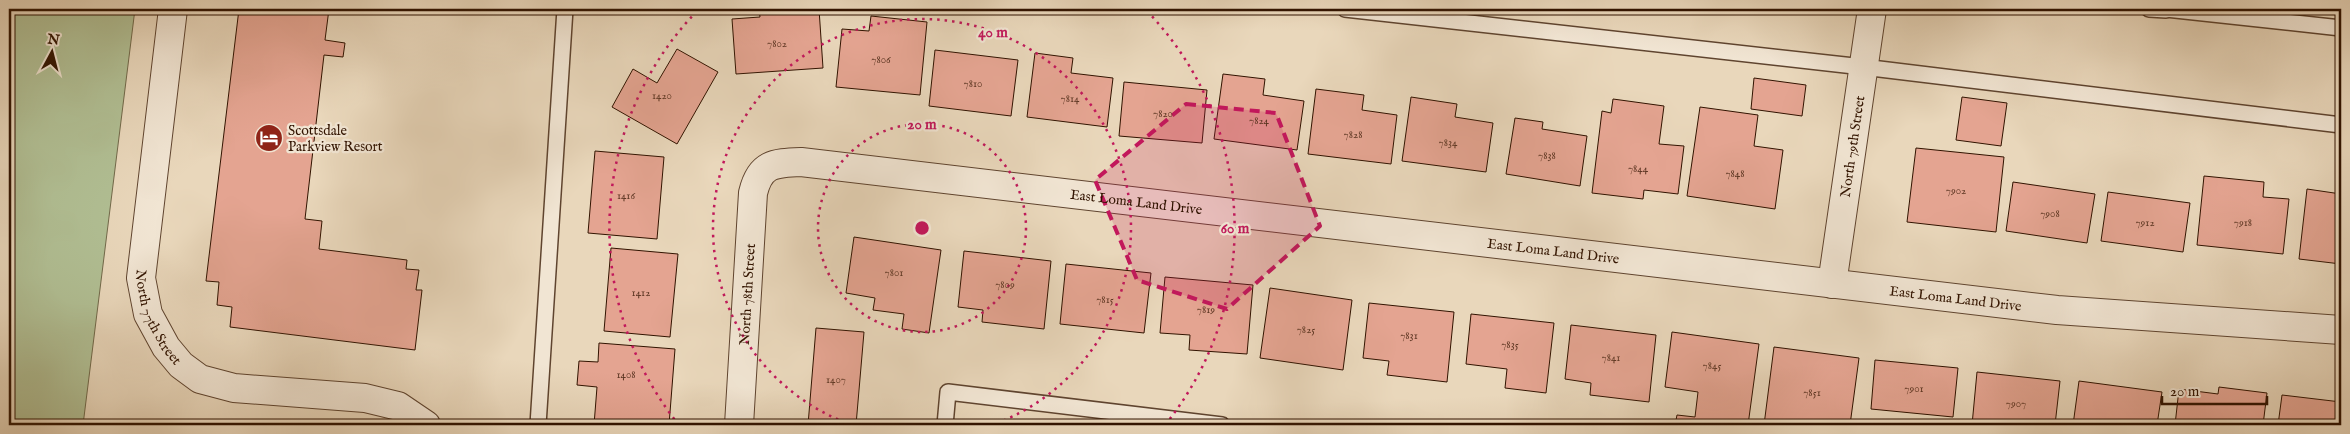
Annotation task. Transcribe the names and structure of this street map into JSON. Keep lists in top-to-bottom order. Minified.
{"streets":{"street":["North 79th Street","East Loma Land Drive","North 78th Street","North 77th Street"]},"crossings":[["North 79th Street","East Loma Land Drive"],["East Loma Land Drive","North 78th Street"]],"places":{"hotel":["Scottsdale Parkview Resort"]},"house_numbers":["7802","7806","7810","1420","7814","7820","7824","7828","7834","7838","7844","7848","7902","1416","7908","7912","7918","7801","7809","1412","7815","7819","7825","7831","7835","7841","7845","1408","1407","7901","7851","7907"],"scale_bar":"20 m","north":"top","rings":["40 m","20 m","60 m"]}
